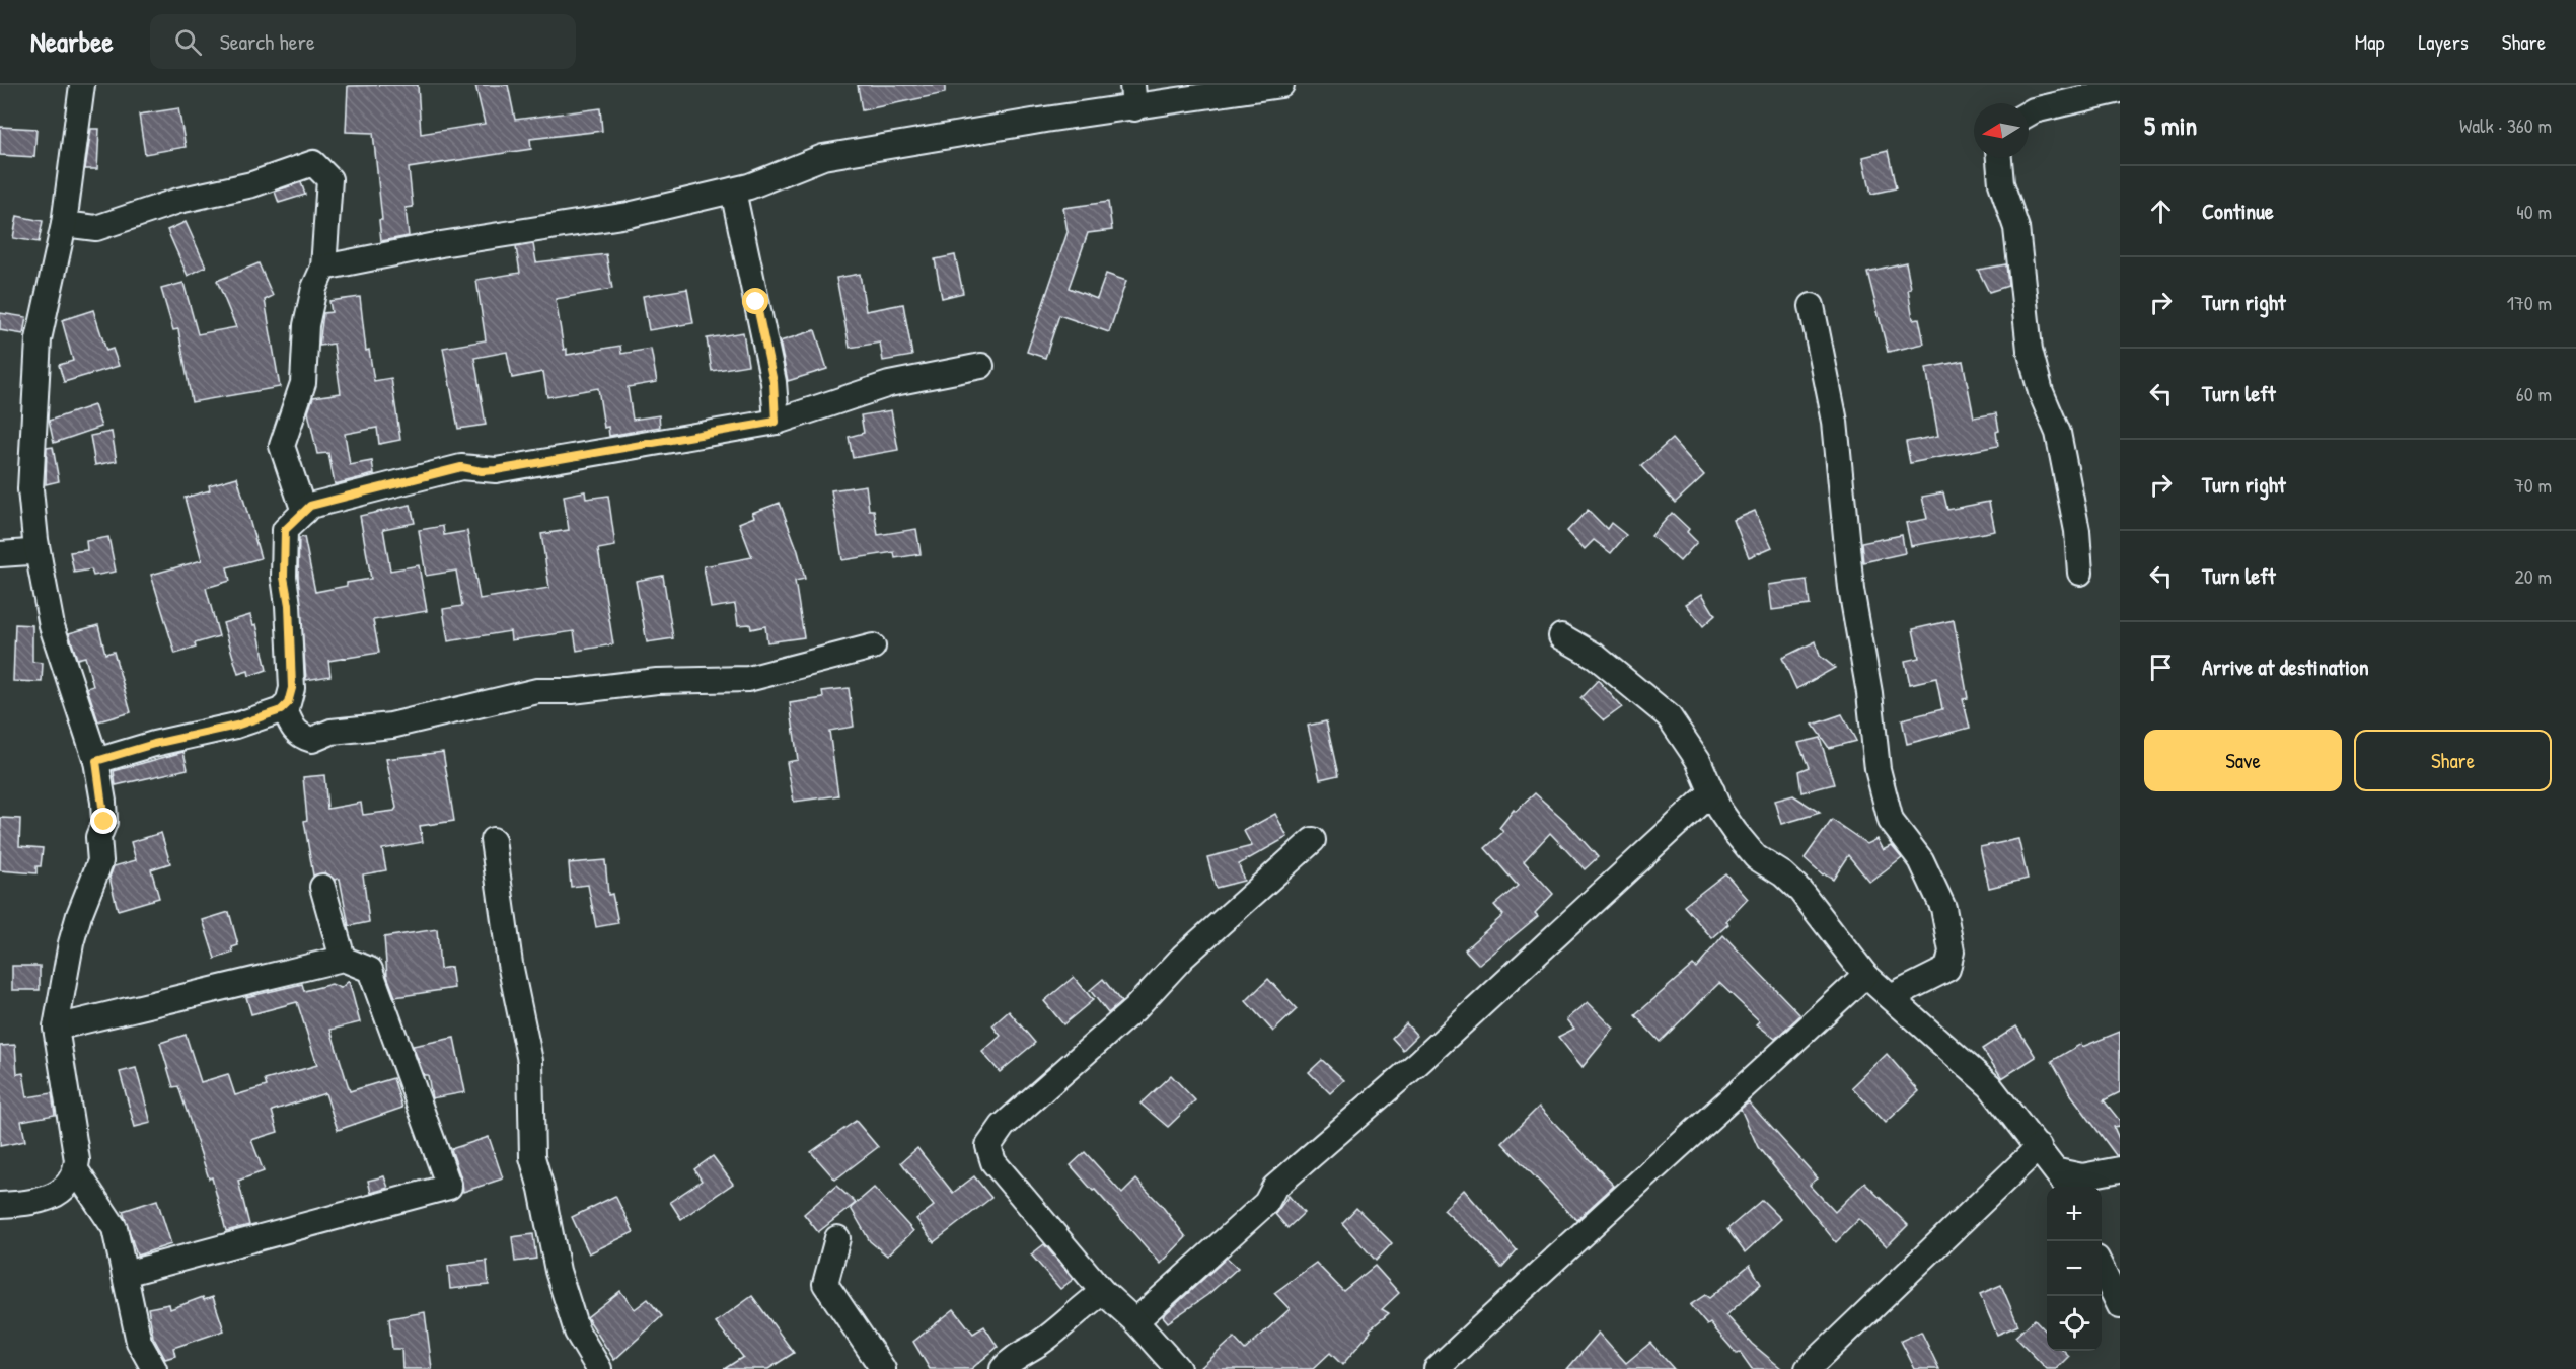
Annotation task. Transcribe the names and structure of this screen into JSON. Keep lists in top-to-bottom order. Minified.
{"north":"left","page":{"header":"Nearbee","search":"Search here","nav":["Map","Layers","Share"],"heading":["5 min","Walk · 360 m"],"list":[["Continue","40 m"],["Turn right","170 m"],["Turn left","60 m"],["Turn right","70 m"],["Turn left","20 m"],"Arrive at destination"],"buttons":["Save","Share"],"map_buttons":["+","−"]}}
